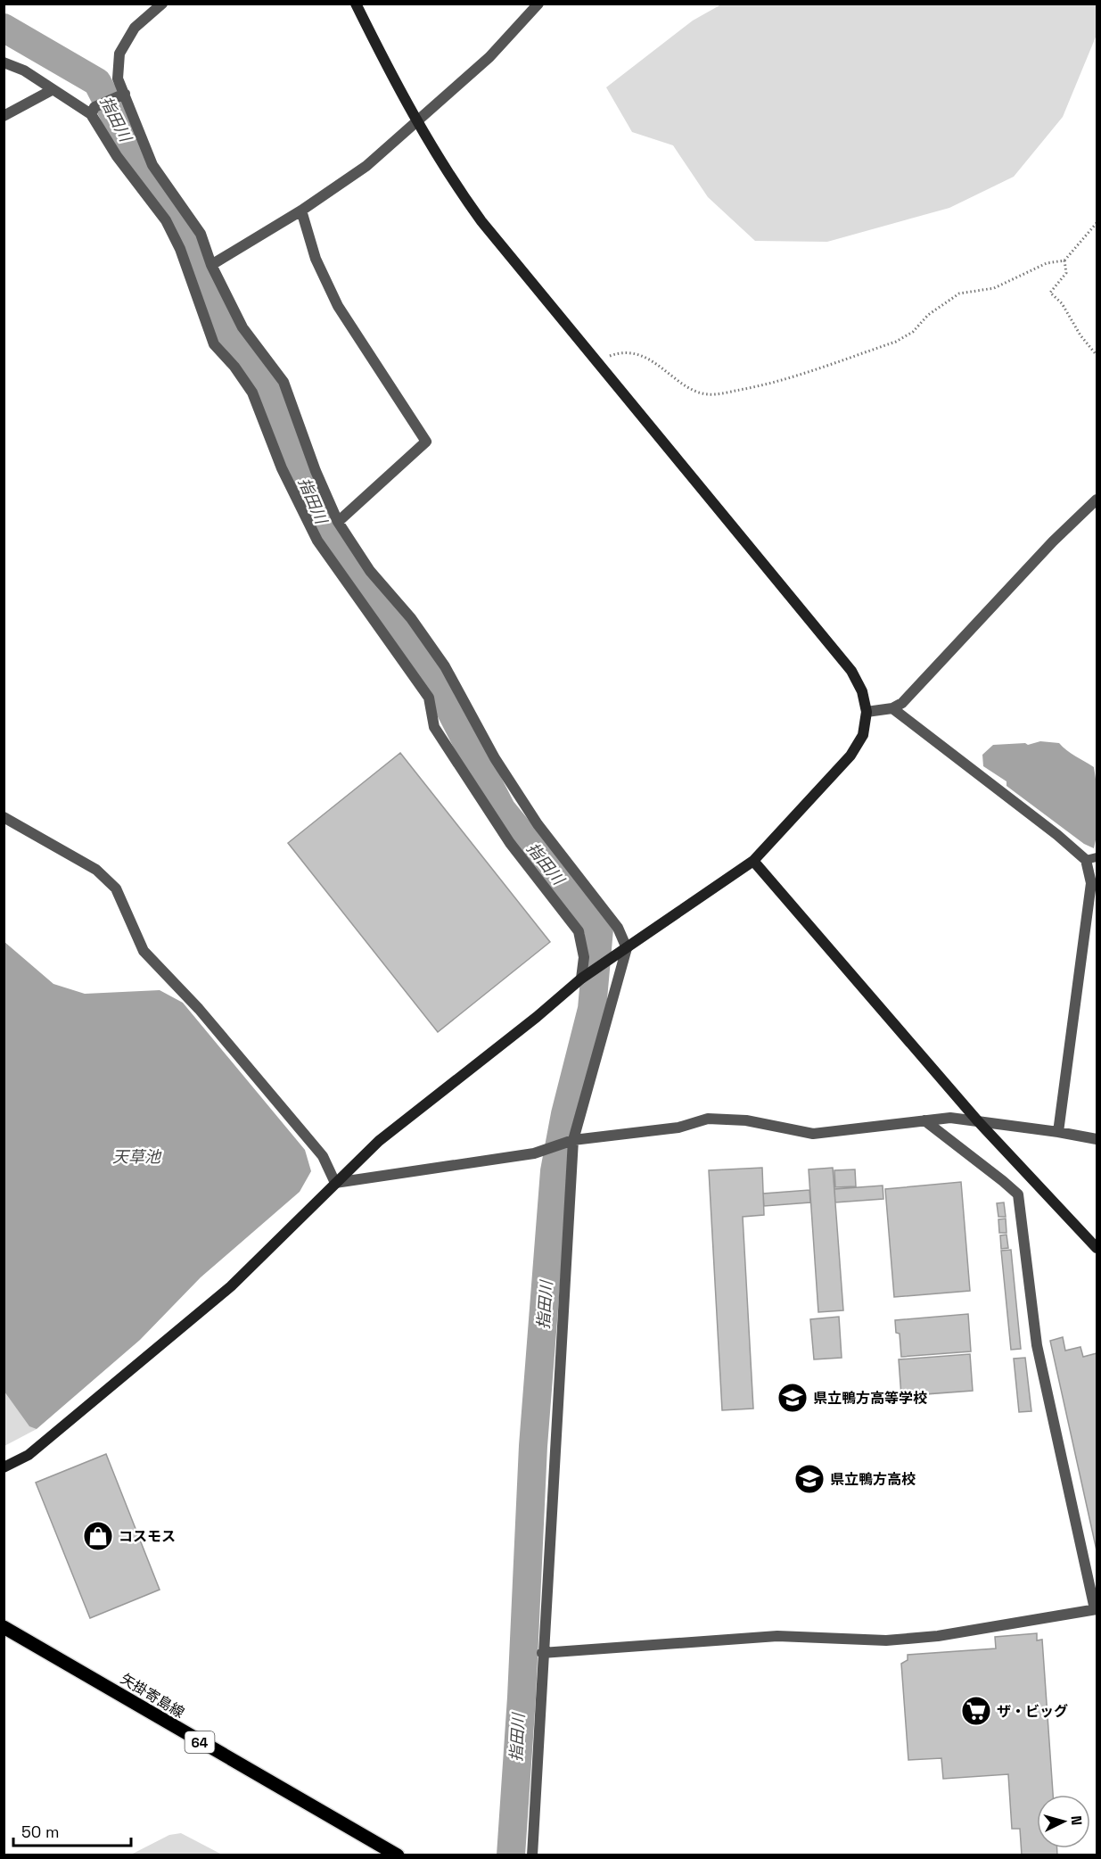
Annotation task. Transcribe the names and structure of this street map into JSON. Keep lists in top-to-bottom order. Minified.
{"streets":{"main road":["矢掛寄島線","64"]},"water":["指田川","天草池"],"places":{"school or university":["県立鴨方高等学校","県立鴨方高校"],"shop":["コスモス"],"supermarket":["ザ・ビッグ"]},"scale_bar":"50 m","north":"right"}
